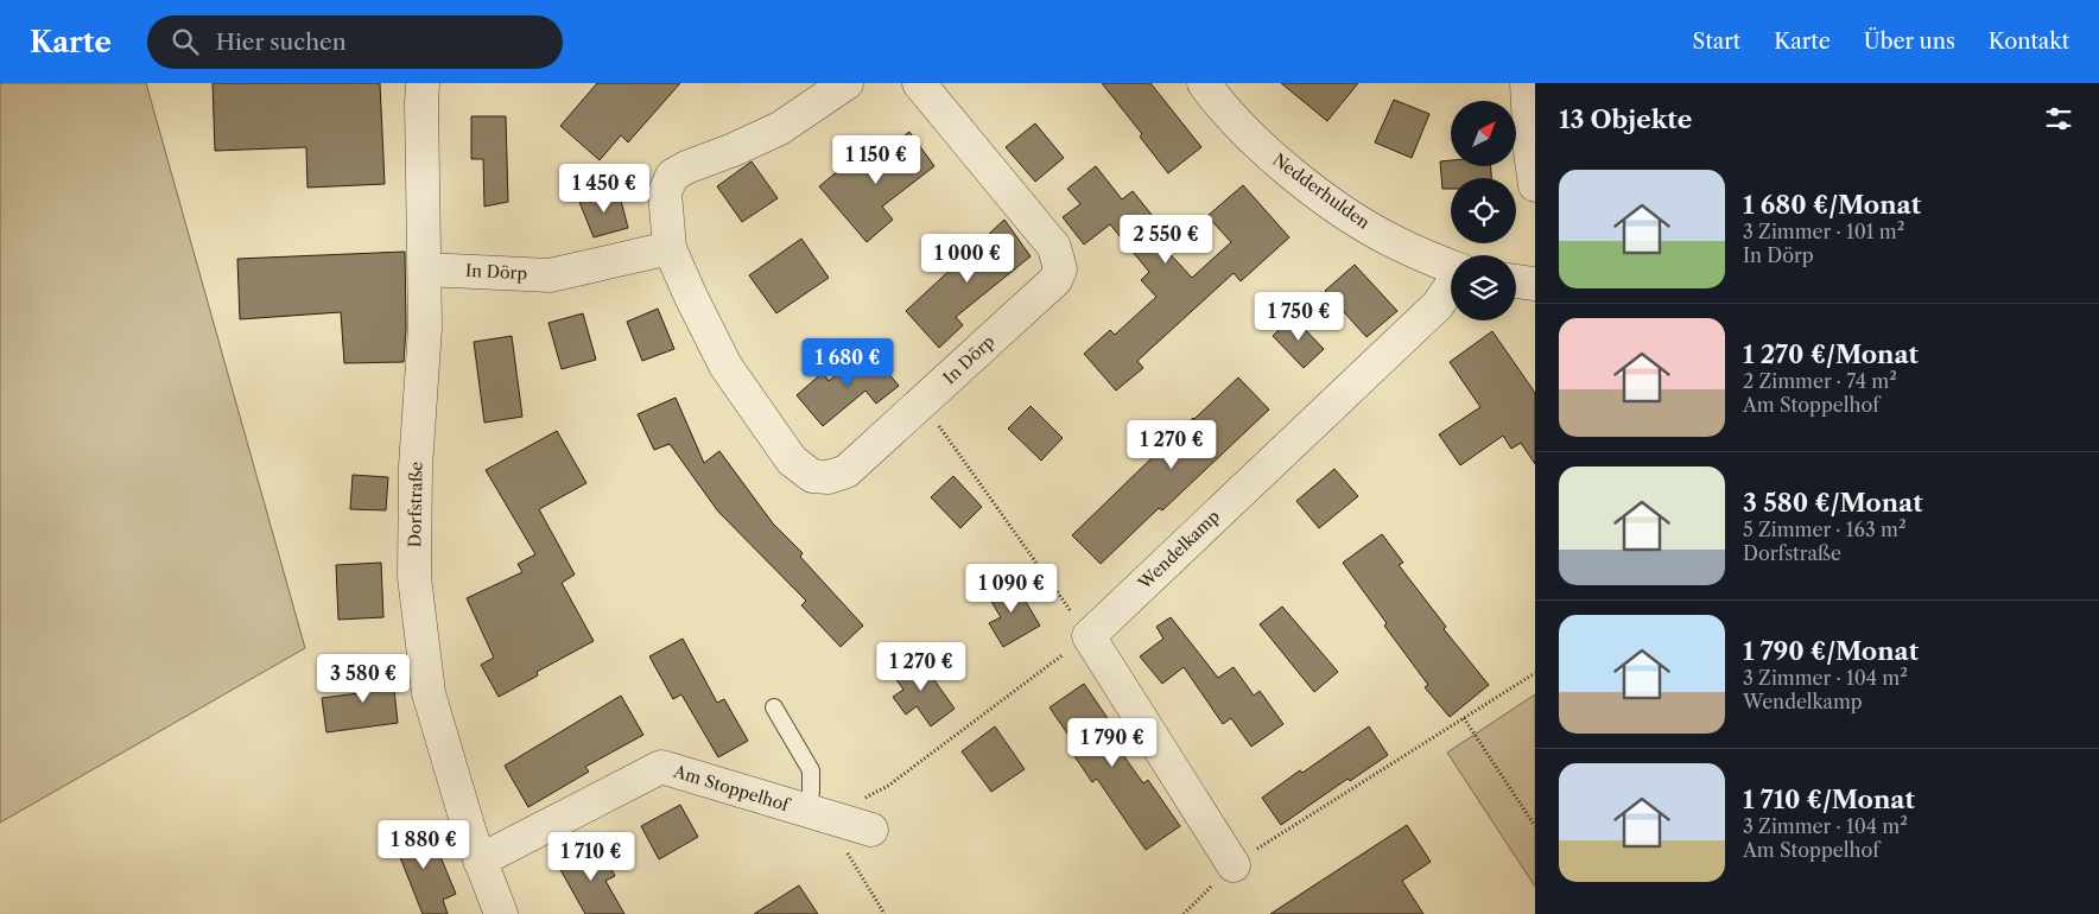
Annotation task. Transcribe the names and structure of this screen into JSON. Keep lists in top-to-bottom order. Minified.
{"streets":{"street":["Nedderhulden","In Dörp","Dorfstraße","Wendelkamp","Am Stoppelhof"]},"crossings":[["In Dörp","Dorfstraße"],["Dorfstraße","Am Stoppelhof"]],"north":"top right","page":{"header":"Karte","search":"Hier suchen","nav":["Start","Karte","Über uns","Kontakt"],"heading":"13 Objekte","price":["1 150 €","1 450 €","2 550 €","1 000 €","1 750 €","1 680 €","1 270 €","1 090 €","1 270 €","3 580 €","1 790 €","1 880 €","1 710 €"],"list":[{"name":"1 680 €/Monat","note":"3 Zimmer · 101 m² · In Dörp"},{"name":"1 270 €/Monat","note":"2 Zimmer · 74 m² · Am Stoppelhof"},{"name":"3 580 €/Monat","note":"5 Zimmer · 163 m² · Dorfstraße"},{"name":"1 790 €/Monat","note":"3 Zimmer · 104 m² · Wendelkamp"},{"name":"1 710 €/Monat","note":"3 Zimmer · 104 m² · Am Stoppelhof"}]}}
